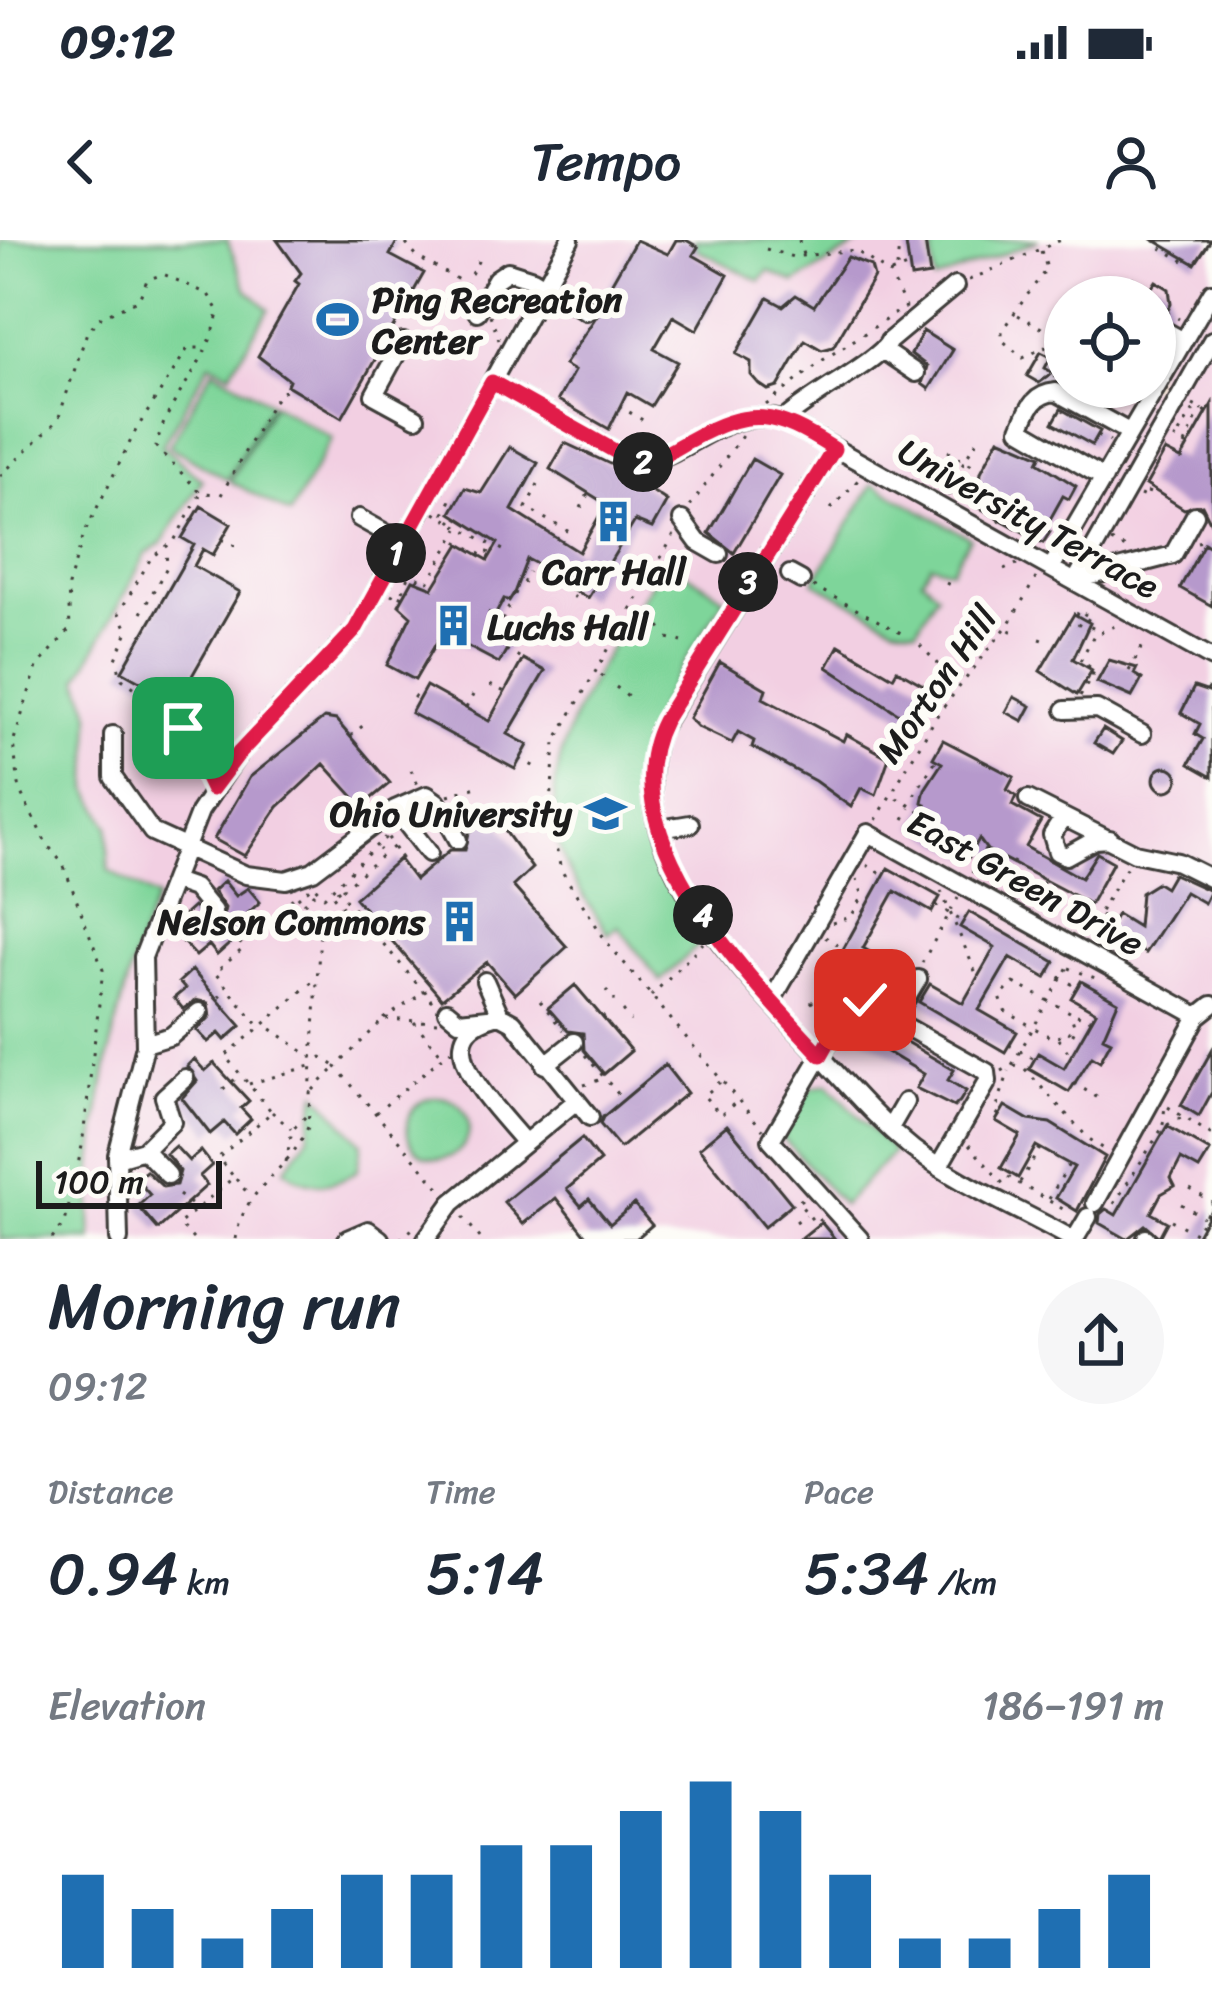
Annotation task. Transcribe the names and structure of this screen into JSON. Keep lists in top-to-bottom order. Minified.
{"streets":{"street":["University Terrace","East Green Drive"],"path":["Morton Hill"]},"crossings":[["University Terrace","Morton Hill"],["Morton Hill","East Green Drive"]],"places":{"sports":["Ping Recreation Center"],"building":["Carr Hall","Luchs Hall","Nelson Commons"],"school or university":["Ohio University"]},"scale_bar":"100 m","page":{"status":"09:12","header":"Tempo","pins":["2","1","3","4"],"scale":"100 m","heading":["Morning run","09:12"],"stats":[["Distance","0.94 km"],["Time","5:14"],["Pace","5:34 /km"]],"chart":["Elevation","186–191 m"]}}
